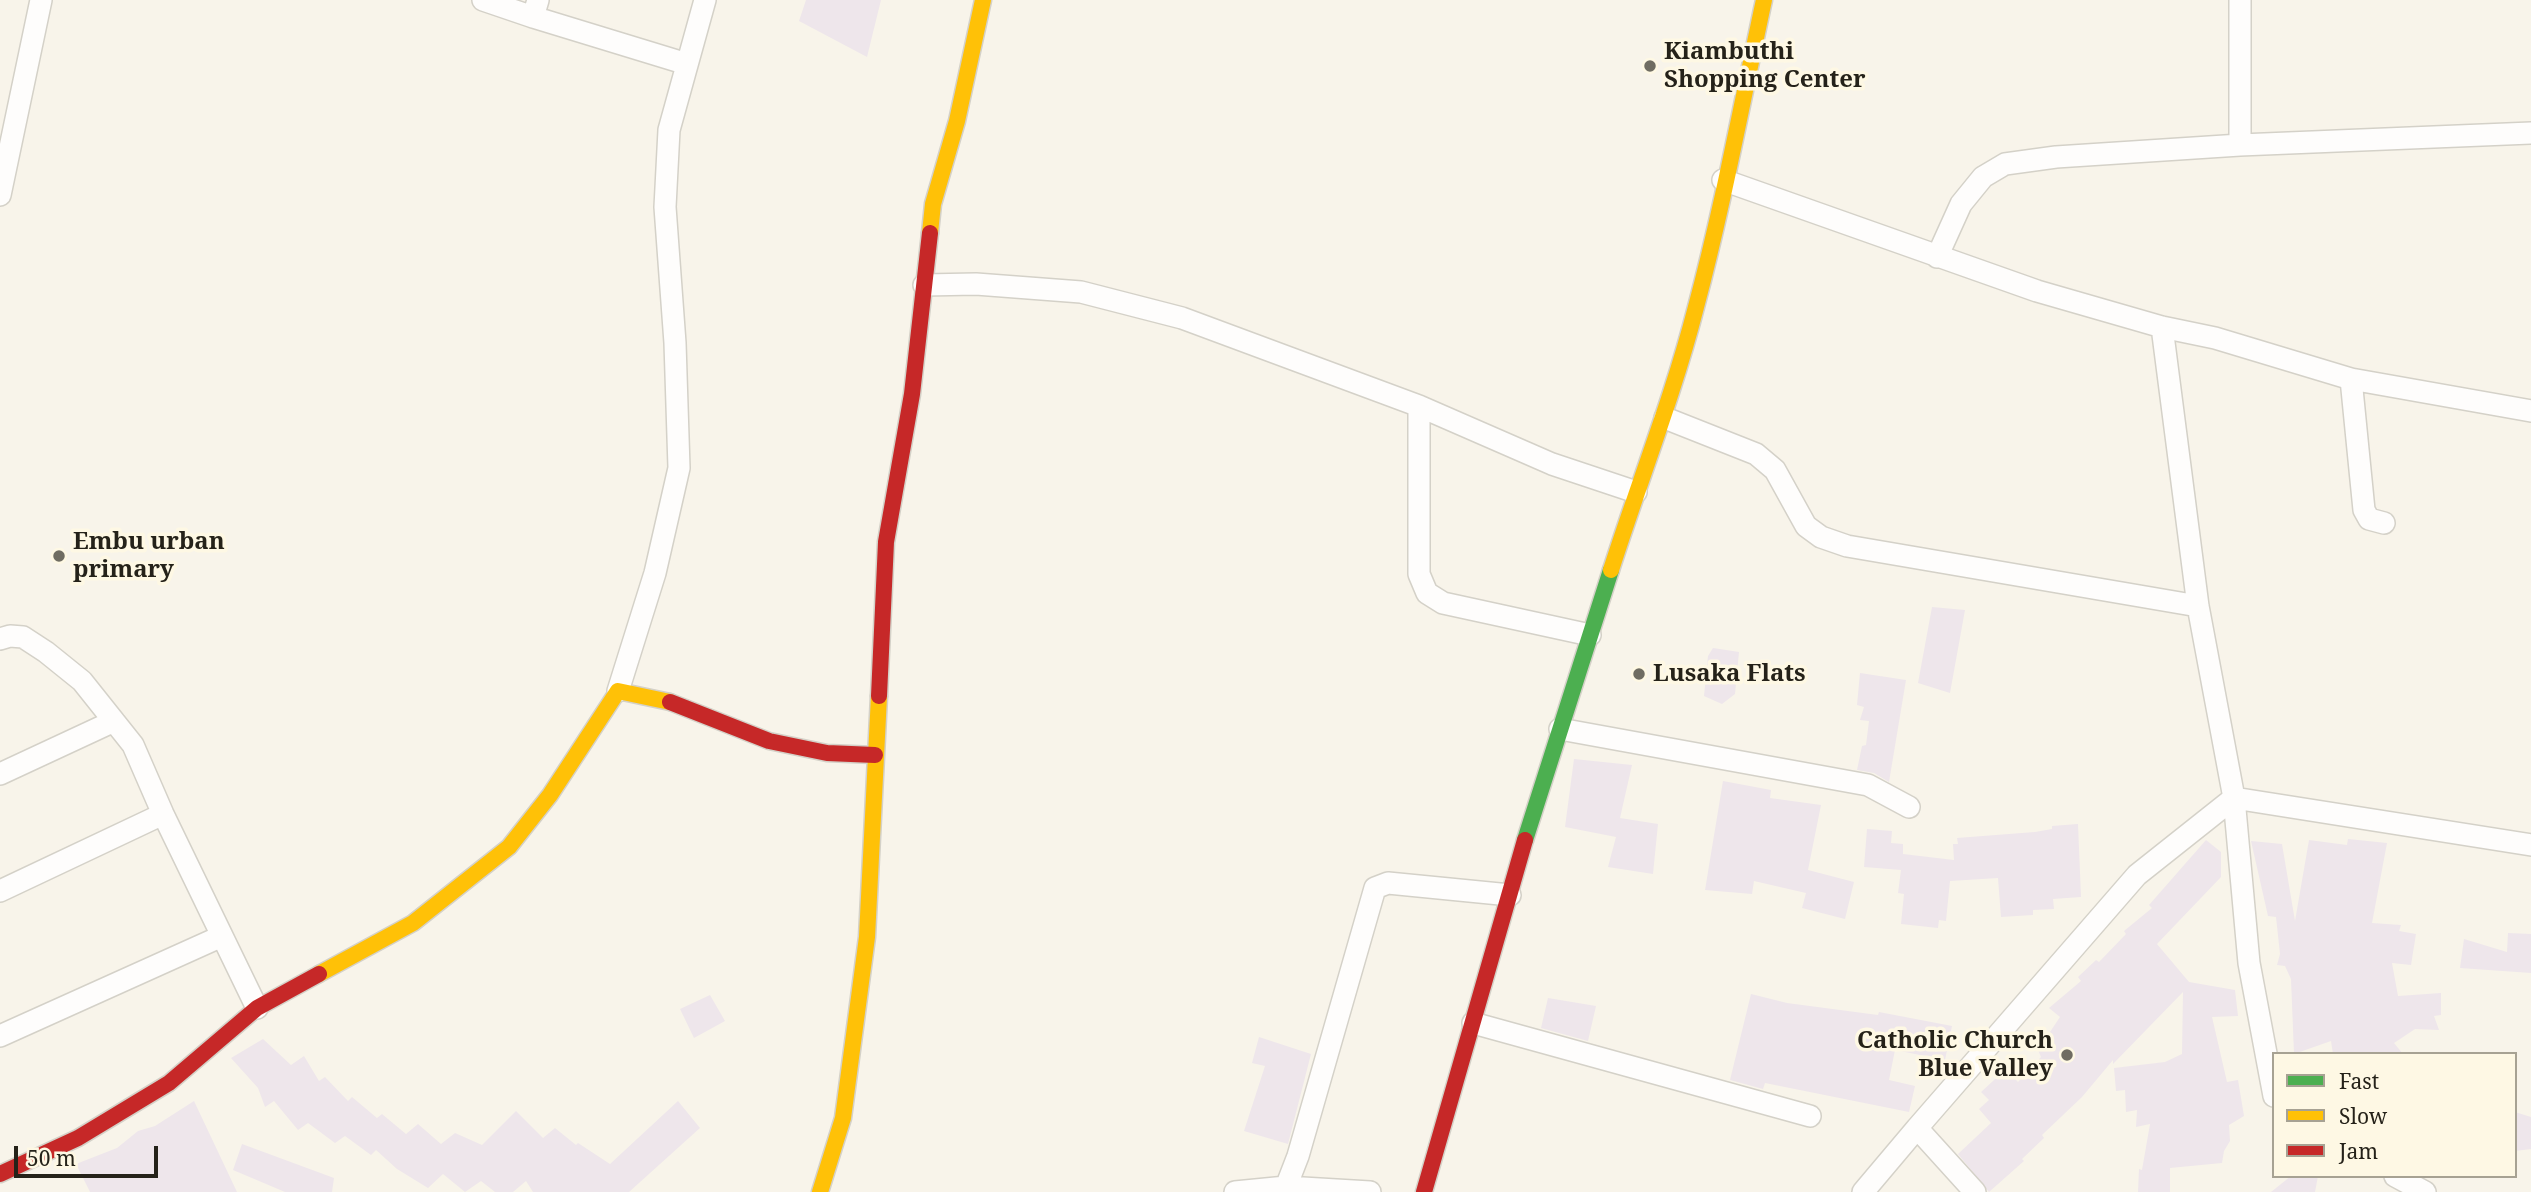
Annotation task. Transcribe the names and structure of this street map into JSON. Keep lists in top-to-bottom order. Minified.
{"places":["Kiambuthi Shopping Center","Embu urban primary","Lusaka Flats","Catholic Church Blue Valley"],"legend":["Fast","Slow","Jam"],"scale_bar":"50 m"}
